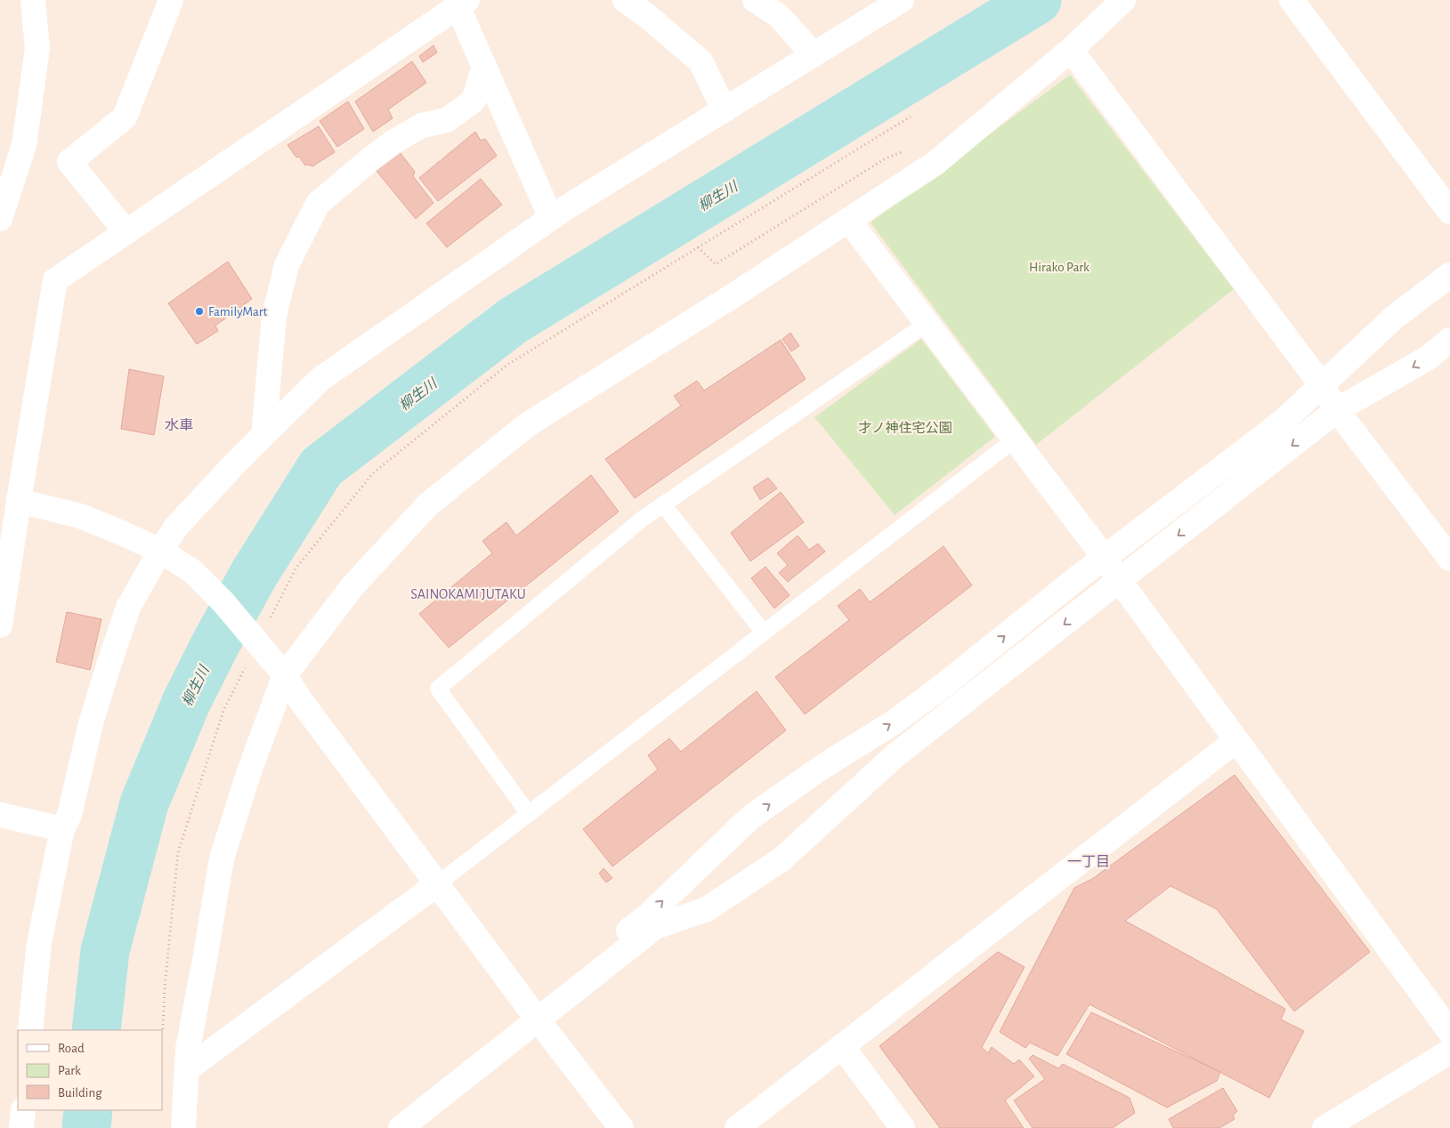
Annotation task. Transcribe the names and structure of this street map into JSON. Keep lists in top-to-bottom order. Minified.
{"districts":["水車","SAINOKAMI JUTAKU","一丁目"],"water":["柳生川"],"parks":["Hirako Park","才ノ神住宅公園"],"places":["FamilyMart"],"legend":["Road","Park","Building"]}
